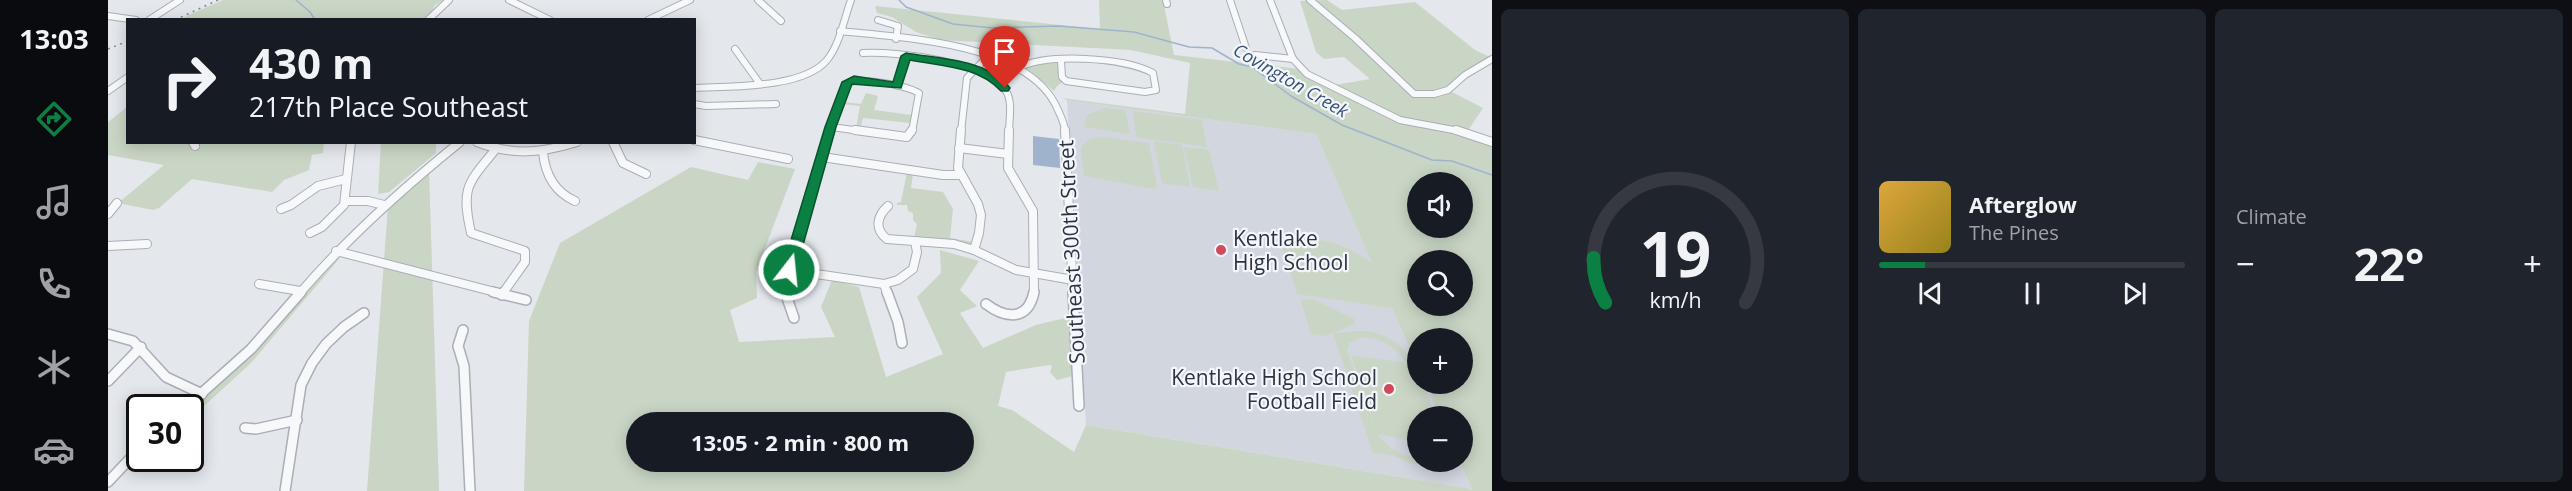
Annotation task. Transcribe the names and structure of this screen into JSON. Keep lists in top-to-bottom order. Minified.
{"streets":{"street":["Southeast 300th Street"]},"water":["Covington Creek"],"places":["Kentlake High School","Kentlake High School Football Field"],"page":{"tabs":"13:03","tile":"Climate","turn":["430 m","217th Place Southeast"],"map_buttons":["+","−"],"song":["Afterglow","The Pines"],"heat":["−","22°","+"],"limit":"30","trip":"13:05 · 2 min · 800 m","gauge":["19","km/h"]}}
